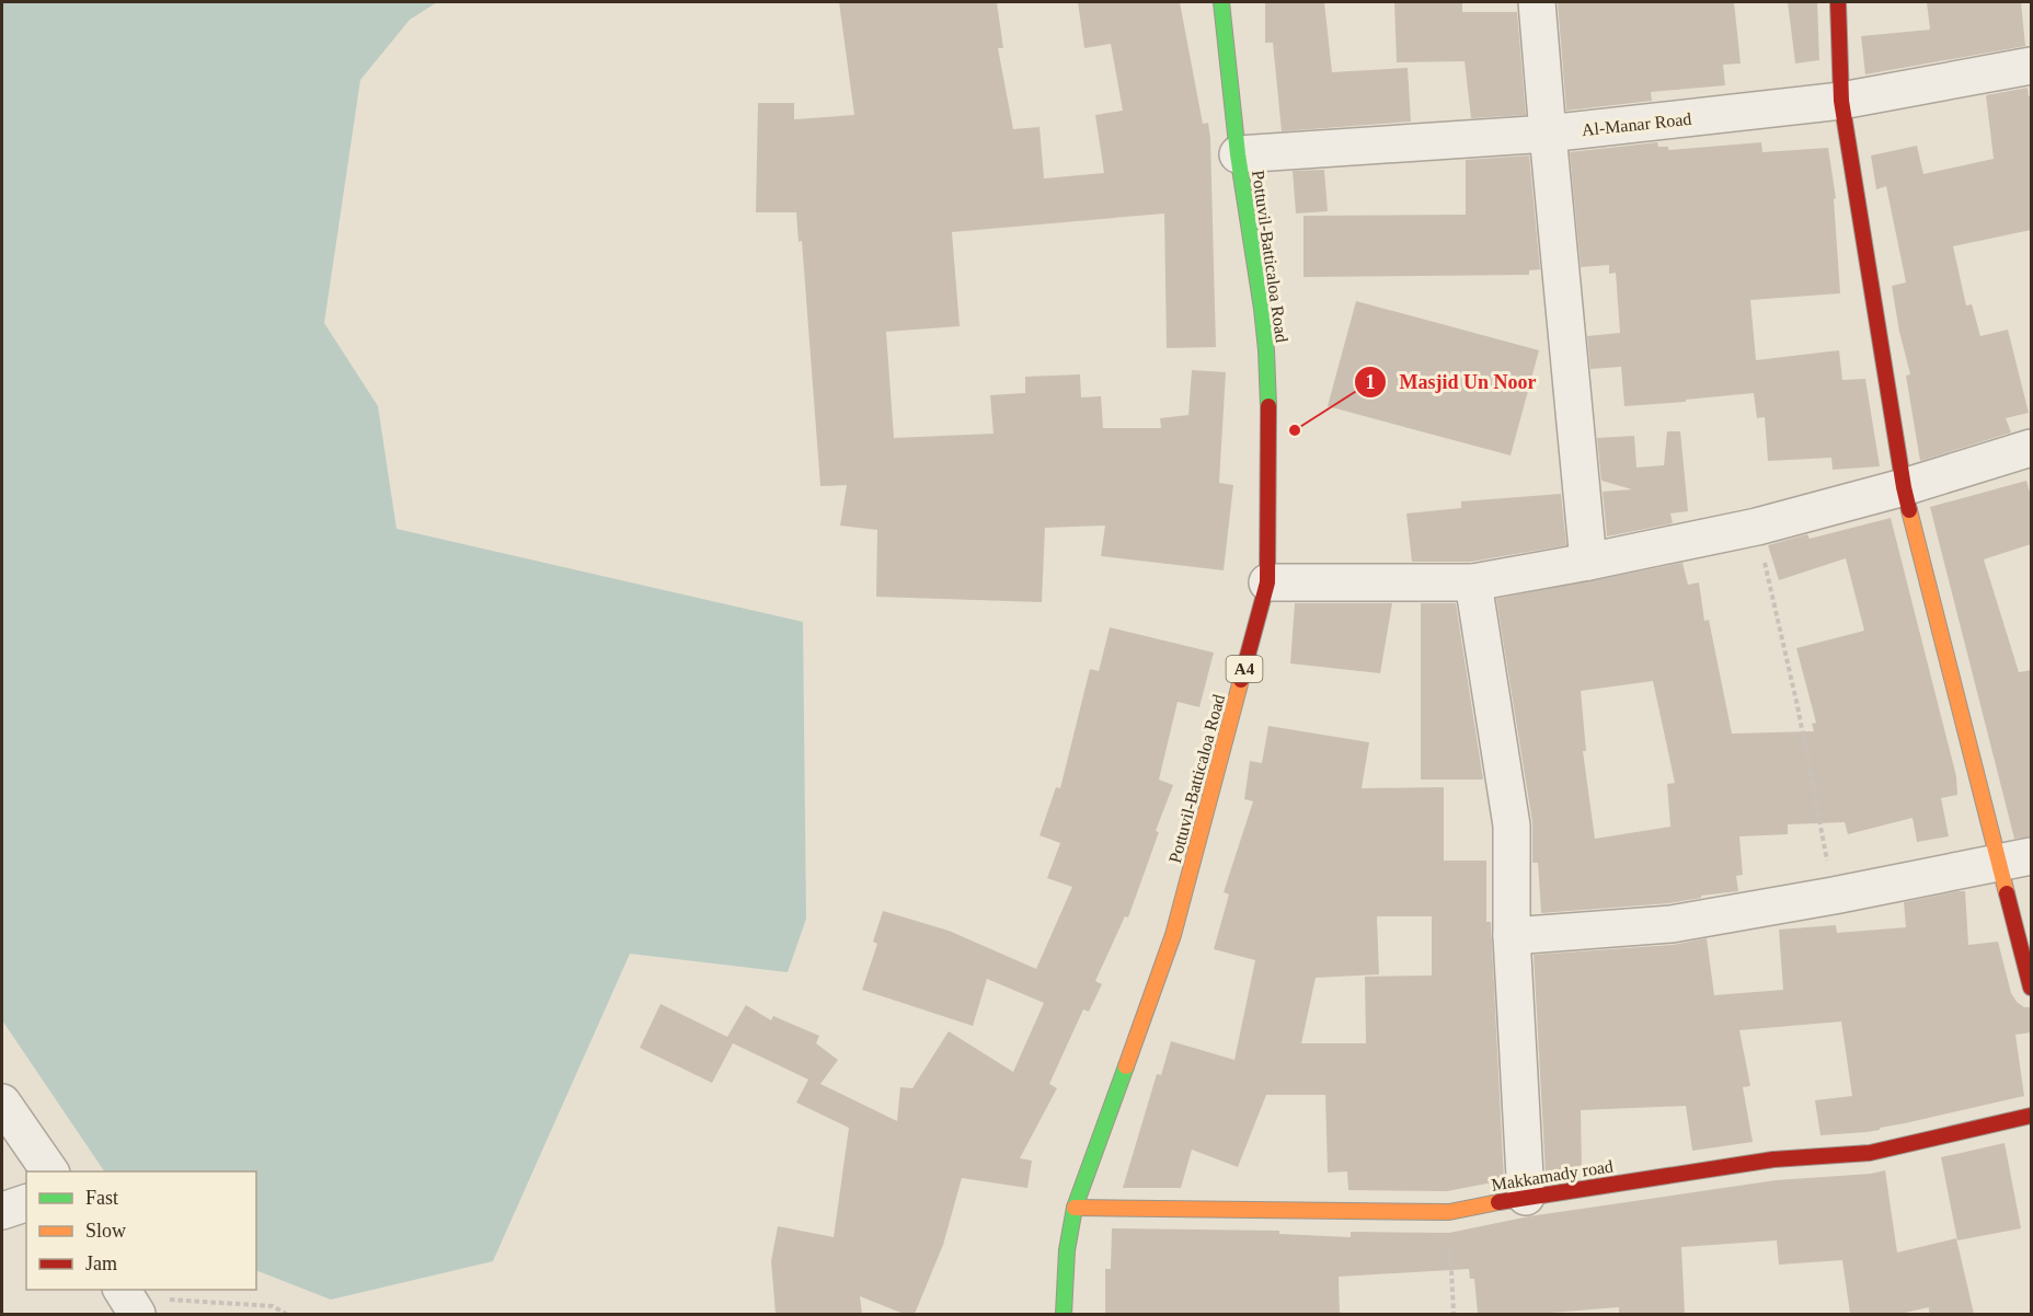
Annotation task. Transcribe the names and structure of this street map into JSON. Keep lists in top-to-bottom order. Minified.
{"streets":{"main road":["Pottuvil-Batticaloa Road","A4","Makkamady road"],"street":["Al-Manar Road"]},"crossings":[["Al-Manar Road","Pottuvil-Batticaloa Road"],["Pottuvil-Batticaloa Road","Makkamady road"]],"places":["Masjid Un Noor"],"legend":["Fast","Slow","Jam"]}
